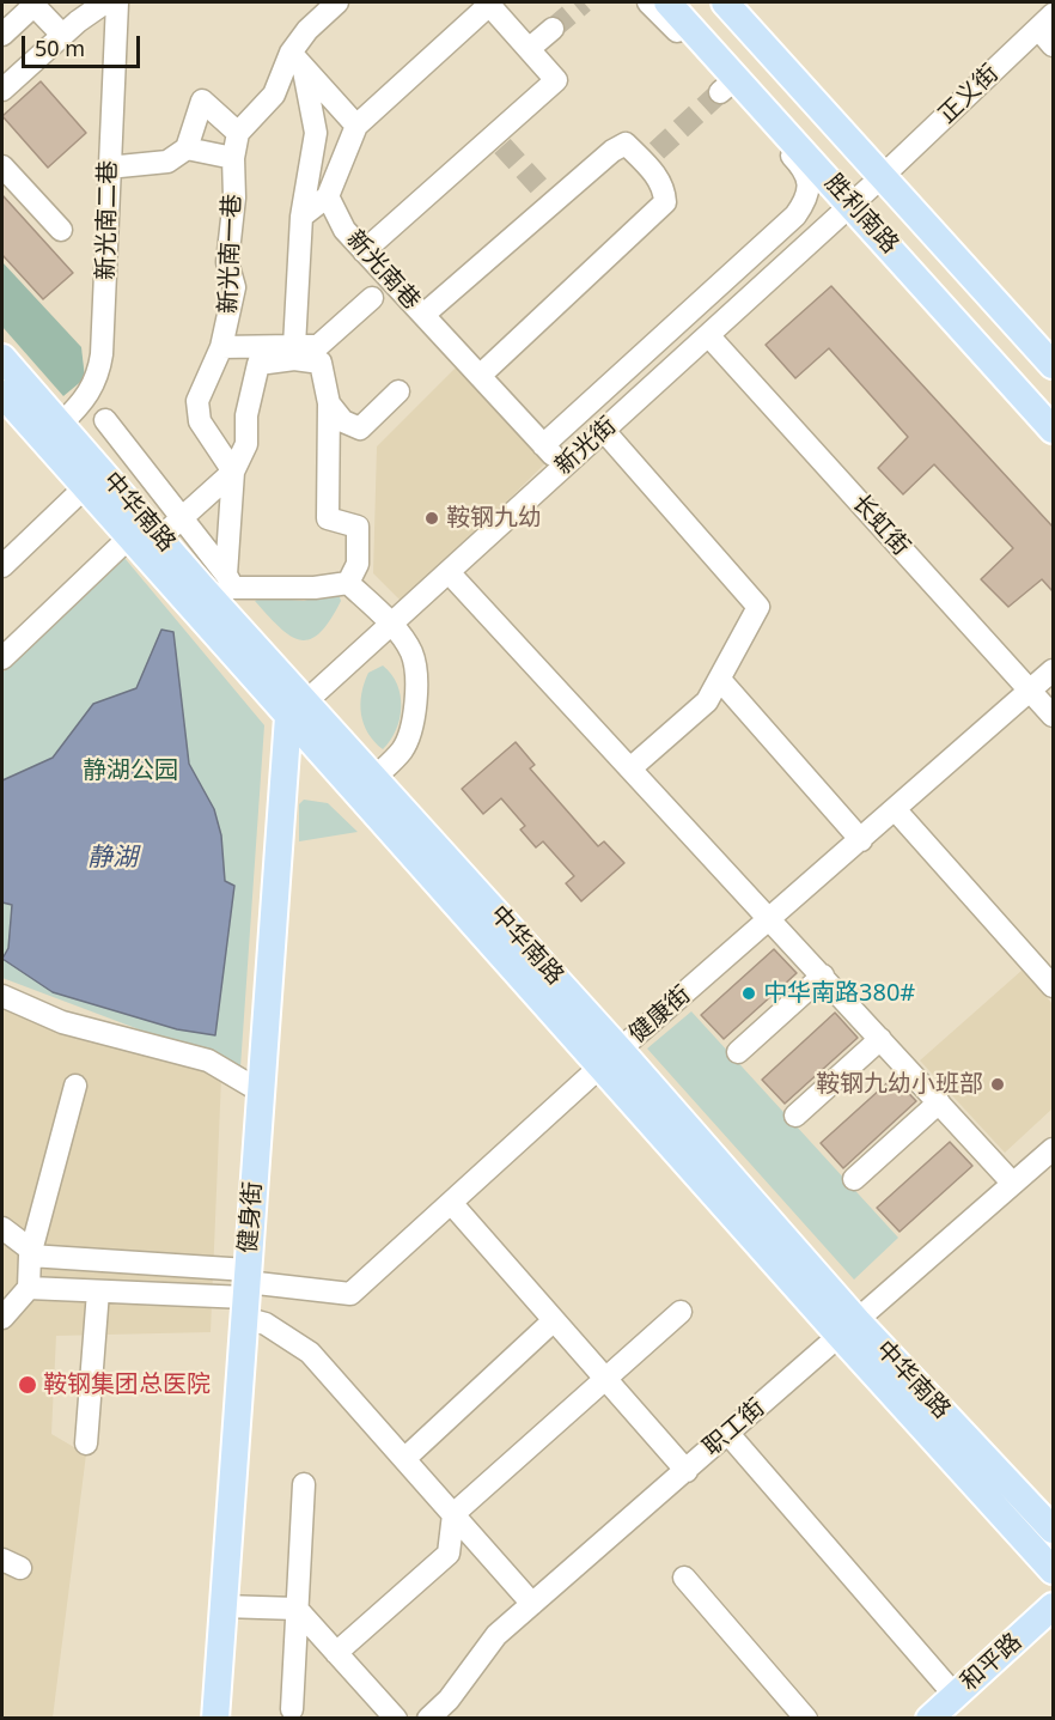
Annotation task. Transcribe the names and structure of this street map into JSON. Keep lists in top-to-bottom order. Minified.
{"streets":{"main road":["胜利南路","中华南路","健身街","和平路"],"street":["正义街","新光南二巷","新光南一巷","新光南巷","新光街","长虹街","健康街","职工街"]},"crossings":[["正义街","胜利南路"],["正义街","新光街"],["胜利南路","新光街"],["新光南二巷","中华南路"],["新光南巷","新光街"],["新光街","中华南路"],["新光街","长虹街"],["新光街","健身街"],["中华南路","健康街"],["中华南路","健身街"],["中华南路","职工街"],["长虹街","健康街"],["健康街","健身街"]],"water":["静湖"],"parks":["静湖公园"],"places":["鞍钢九幼","中华南路380#","鞍钢九幼小班部","鞍钢集团总医院"],"scale_bar":"50 m"}
